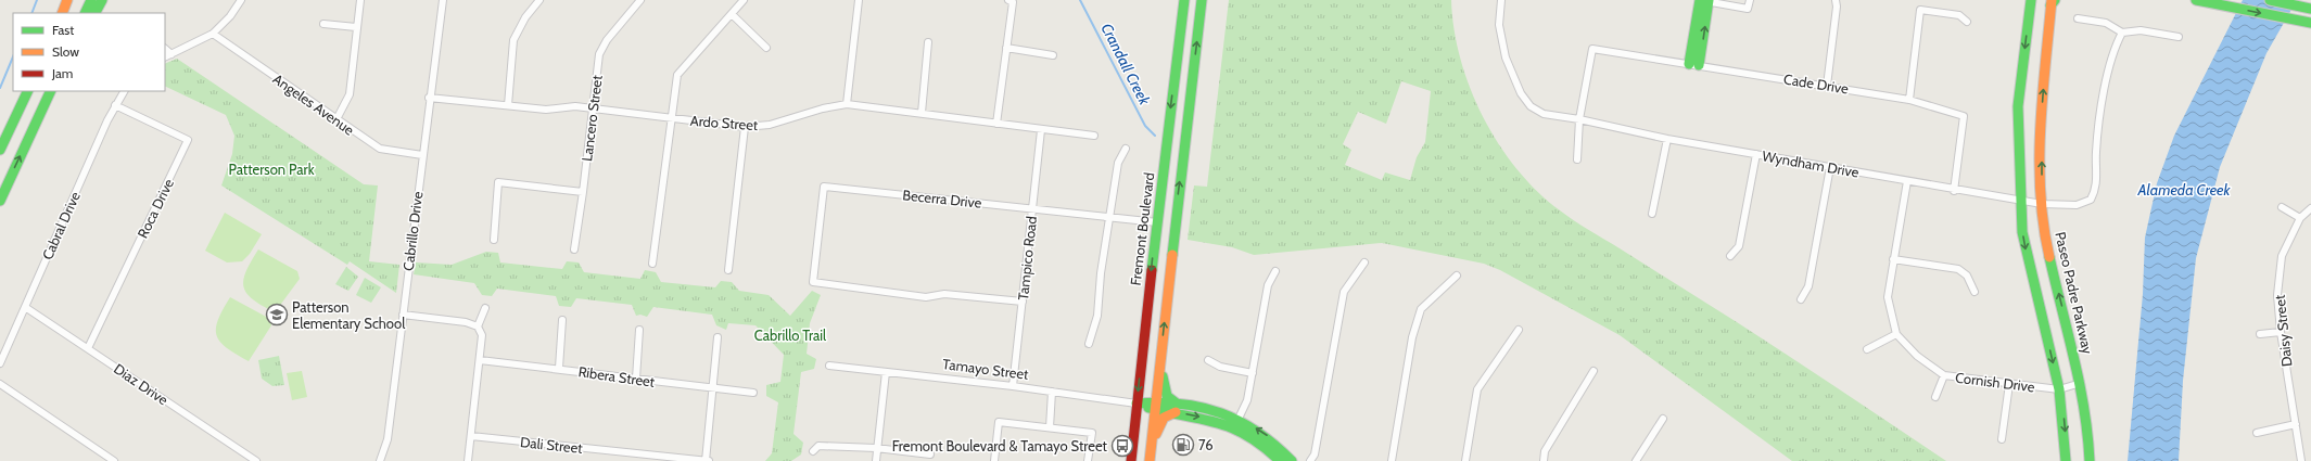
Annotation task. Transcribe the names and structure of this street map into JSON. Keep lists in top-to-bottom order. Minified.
{"streets":{"main road":["Fremont Boulevard","Paseo Padre Parkway","Tamayo Street"],"street":["Cade Drive","Angeles Avenue","Lancero Street","Ardo Street","Wyndham Drive","Becerra Drive","Roca Drive","Cabral Drive","Cabrillo Drive","Tampico Road","Daisy Street","Ribera Street","Cornish Drive","Diaz Drive","Dali Street"]},"crossings":[["Cade Drive","Wyndham Drive"],["Angeles Avenue","Cabrillo Drive"],["Lancero Street","Ardo Street"],["Ardo Street","Cabrillo Drive"],["Ardo Street","Tampico Road"],["Wyndham Drive","Paseo Padre Parkway"],["Becerra Drive","Fremont Boulevard"],["Becerra Drive","Tampico Road"],["Roca Drive","Cabral Drive"],["Roca Drive","Diaz Drive"],["Cabral Drive","Diaz Drive"],["Fremont Boulevard","Tamayo Street"],["Tampico Road","Tamayo Street"],["Paseo Padre Parkway","Cornish Drive"]],"water":["Crandall Creek","Alameda Creek"],"parks":["Patterson Park","Cabrillo Trail"],"places":{"school or university":["Patterson Elementary School"],"fuel station":["76"],"bus stop":["Fremont Boulevard & Tamayo Street"]},"legend":["Fast","Slow","Jam"]}
